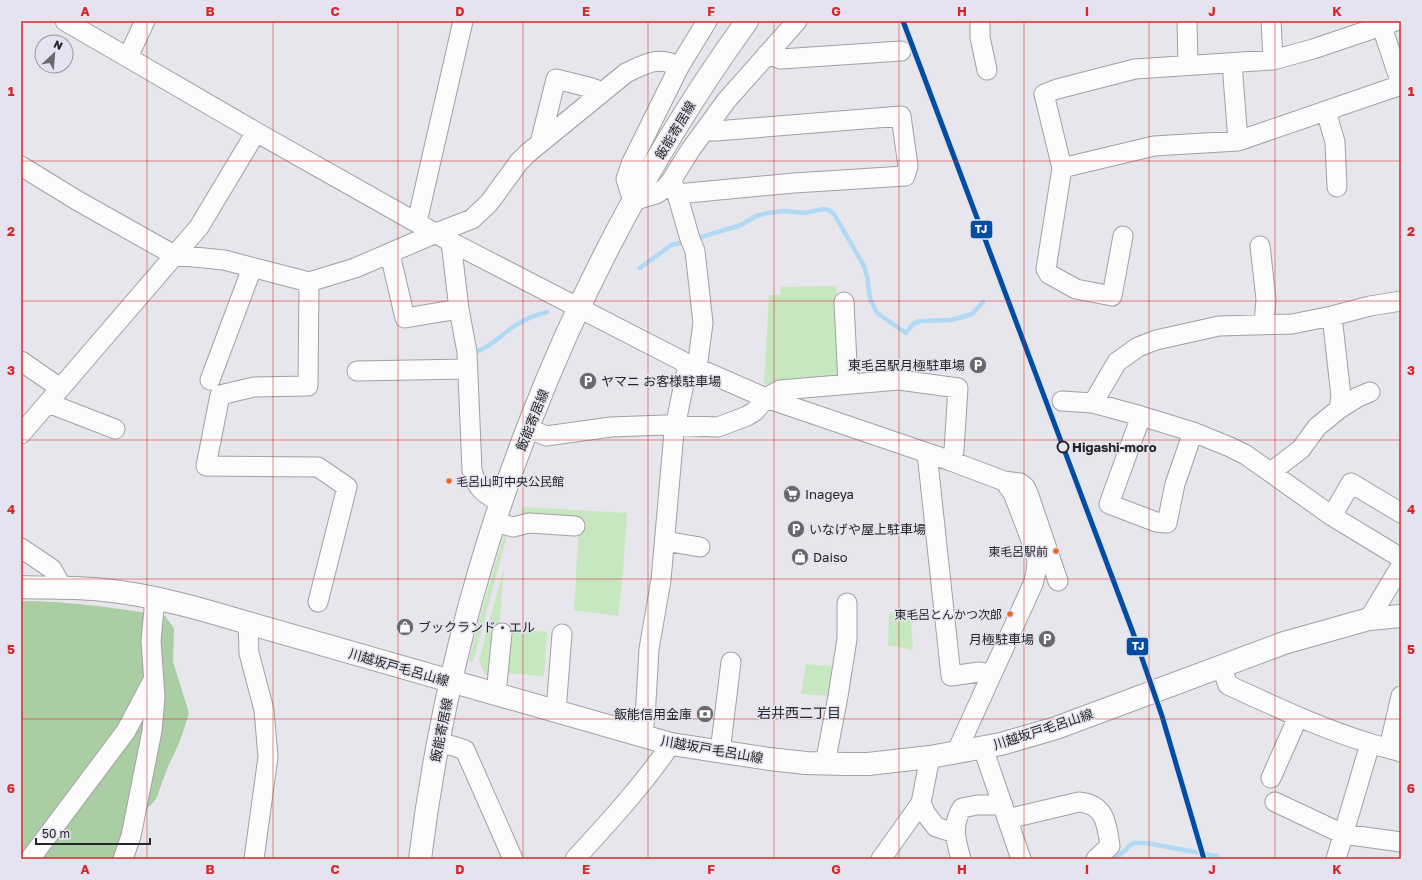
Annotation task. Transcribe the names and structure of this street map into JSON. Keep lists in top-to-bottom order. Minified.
{"streets":{"main road":["飯能寄居線","川越坂戸毛呂山線"]},"crossings":[["飯能寄居線","川越坂戸毛呂山線"]],"districts":["岩井西二丁目"],"places":{"parking":["東毛呂駅月極駐車場","ヤマニ お客様駐車場","いなげや屋上駐車場","月極駐車場"],"other":["Higashi-moro","毛呂山町中央公民館","東毛呂駅前","東毛呂とんかつ次郎"],"supermarket":["Inageya"],"shop":["Daiso","ブックランド・エル"],"bank":["飯能信用金庫"]},"lines":["transit line TJ"],"scale_bar":"50 m","north":"top right","grid":{"columns":["A","B","C","D","E","F","G","H","I","J","K"],"rows":["1","2","3","4","5","6"]}}
